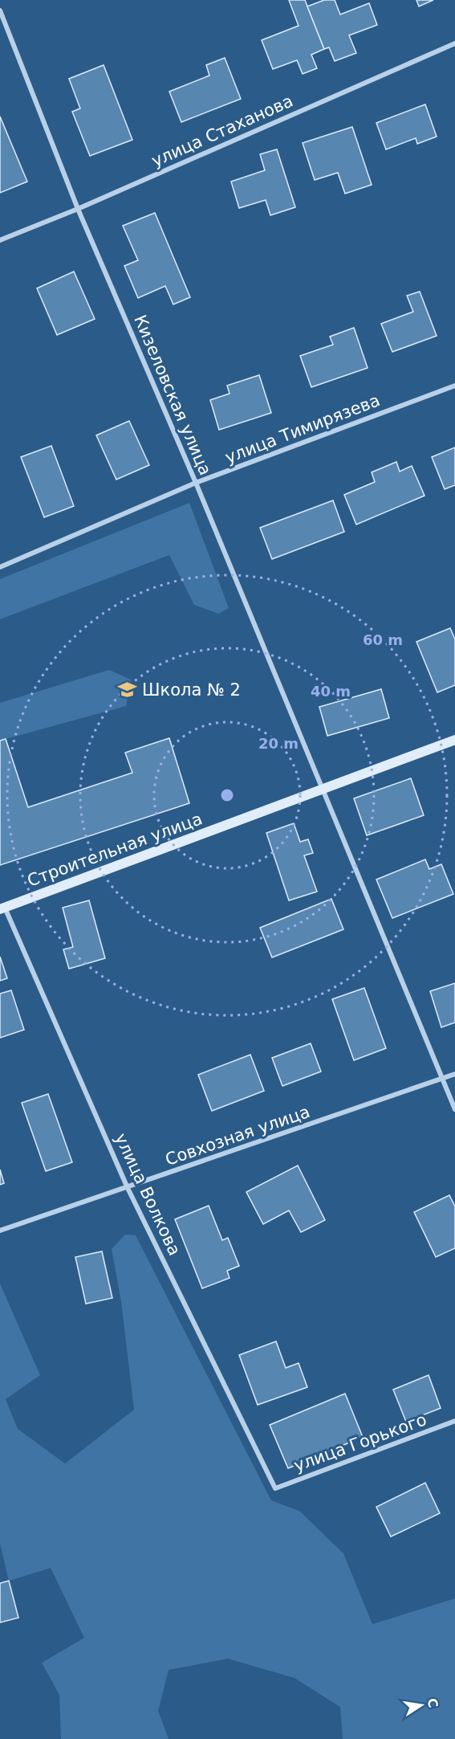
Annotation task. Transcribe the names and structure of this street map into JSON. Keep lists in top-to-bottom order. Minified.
{"streets":{"street":["улица Стаханова","Кизеловская улица","улица Тимирязева","Строительная улица","Совхозная улица","улица Волкова","улица Горького"]},"crossings":[["улица Стаханова","Кизеловская улица"],["Кизеловская улица","улица Тимирязева"],["Кизеловская улица","Строительная улица"],["Кизеловская улица","Совхозная улица"],["Строительная улица","улица Волкова"],["Совхозная улица","улица Волкова"],["улица Волкова","улица Горького"]],"places":{"school or university":["Школа № 2"]},"north":"right","rings":["60 m","40 m","20 m"]}
